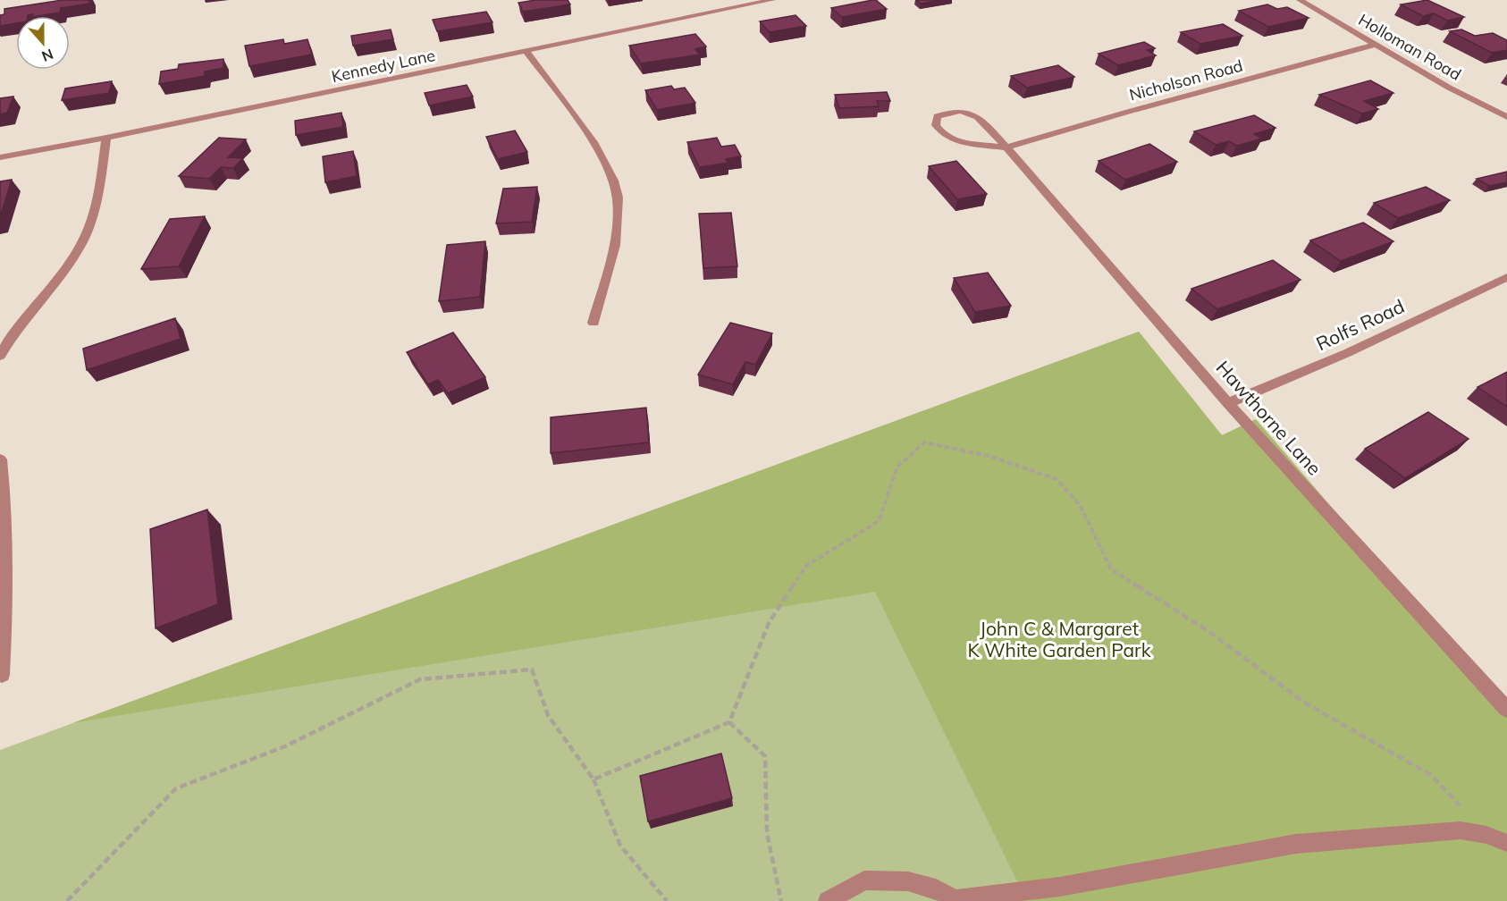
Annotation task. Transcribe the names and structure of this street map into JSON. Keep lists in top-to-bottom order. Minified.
{"streets":{"street":["Holloman Road","Kennedy Lane","Nicholson Road","Rolfs Road","Hawthorne Lane"]},"crossings":[["Holloman Road","Nicholson Road"],["Nicholson Road","Hawthorne Lane"],["Rolfs Road","Hawthorne Lane"]],"parks":["John C & Margaret K White Garden Park"],"north":"bottom"}
